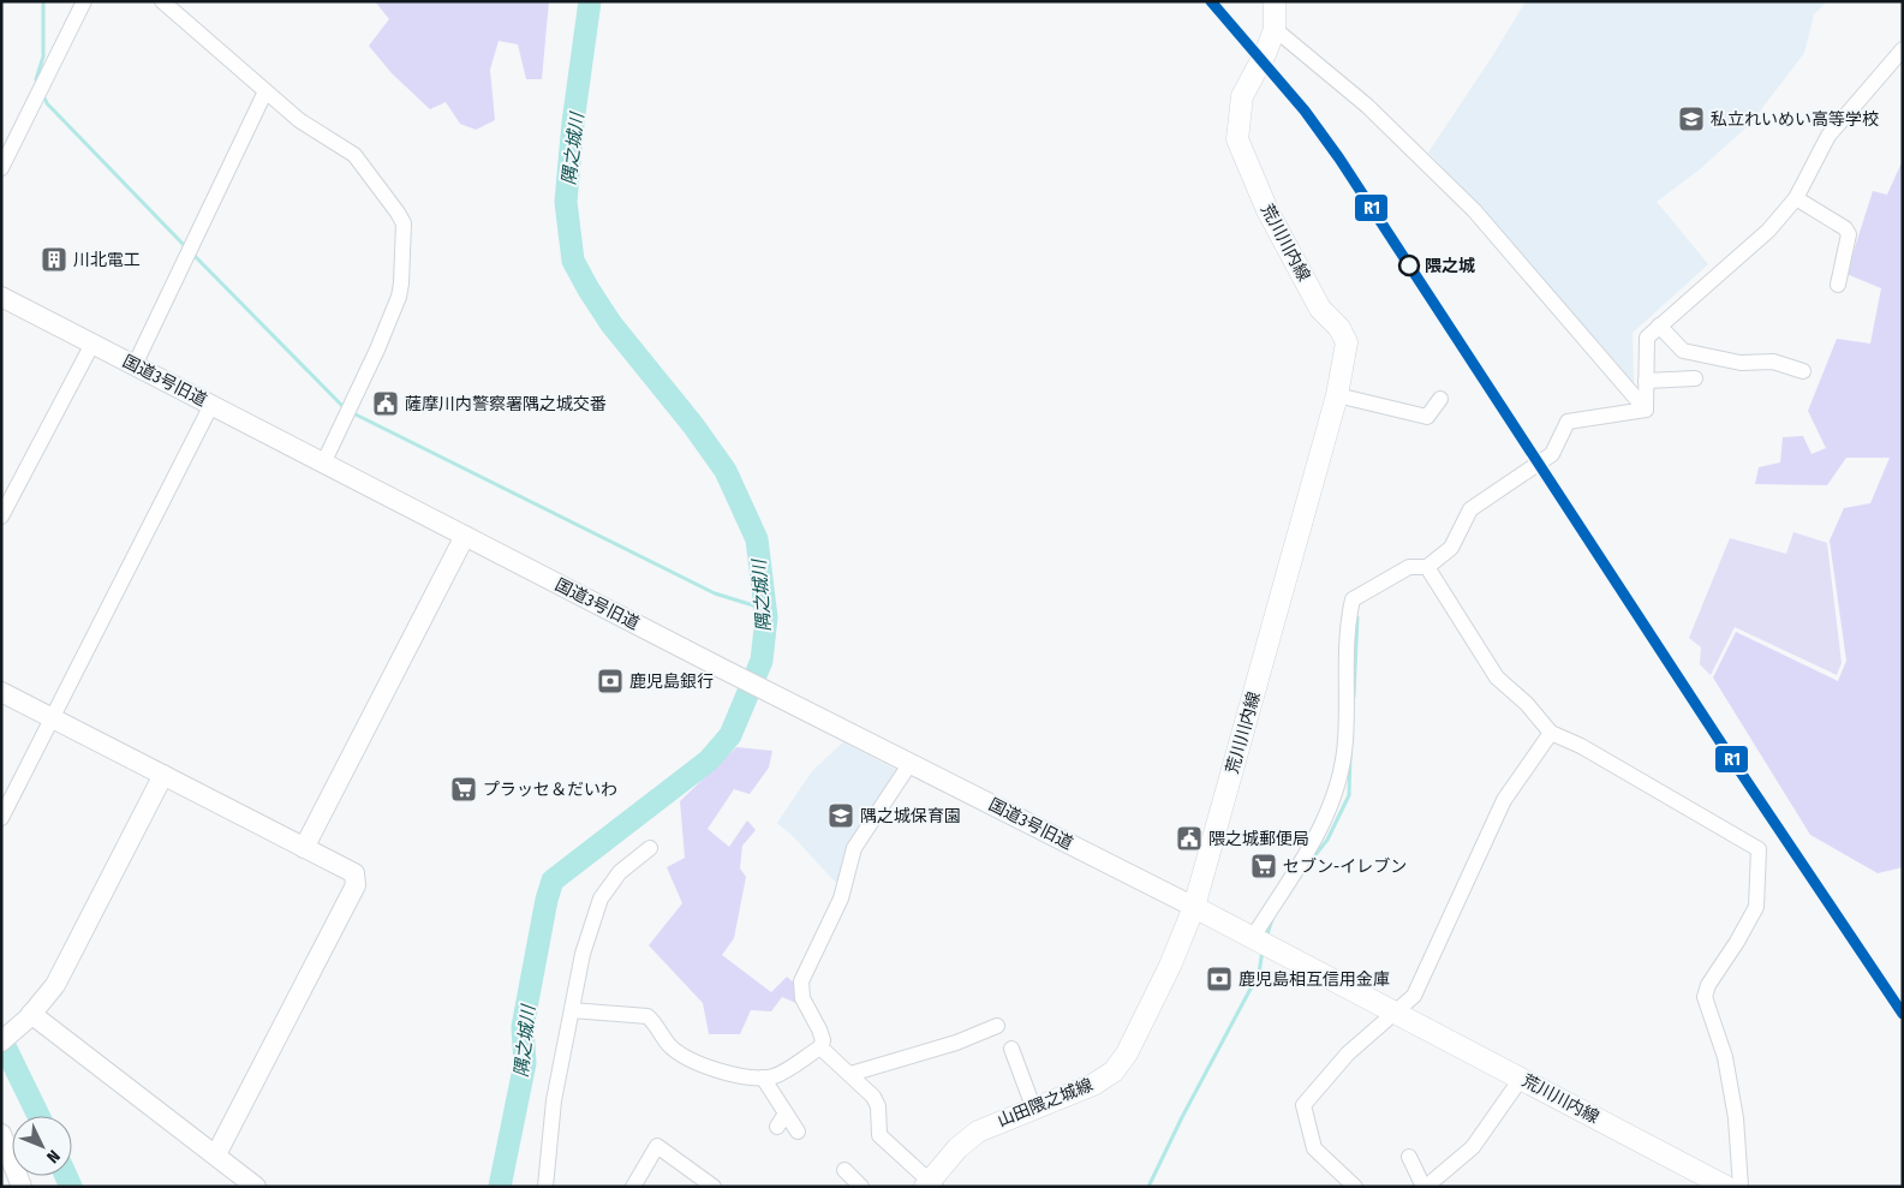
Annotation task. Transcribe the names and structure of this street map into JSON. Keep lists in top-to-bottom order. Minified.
{"streets":{"main road":["荒川川内線","山田隈之城線"],"street":["国道3号旧道"]},"crossings":[["荒川川内線","国道3号旧道"],["荒川川内線","山田隈之城線"],["国道3号旧道","山田隈之城線"]],"water":["隅之城川"],"places":{"school or university":["私立れいめい高等学校","隅之城保育園"],"building":["川北電工"],"other":["隈之城"],"public building":["薩摩川内警察署隅之城交番","隈之城郵便局"],"bank":["鹿児島銀行","鹿児島相互信用金庫"],"supermarket":["プラッセ＆だいわ","セブン-イレブン"]},"lines":["transit line R1"],"north":"bottom right"}
